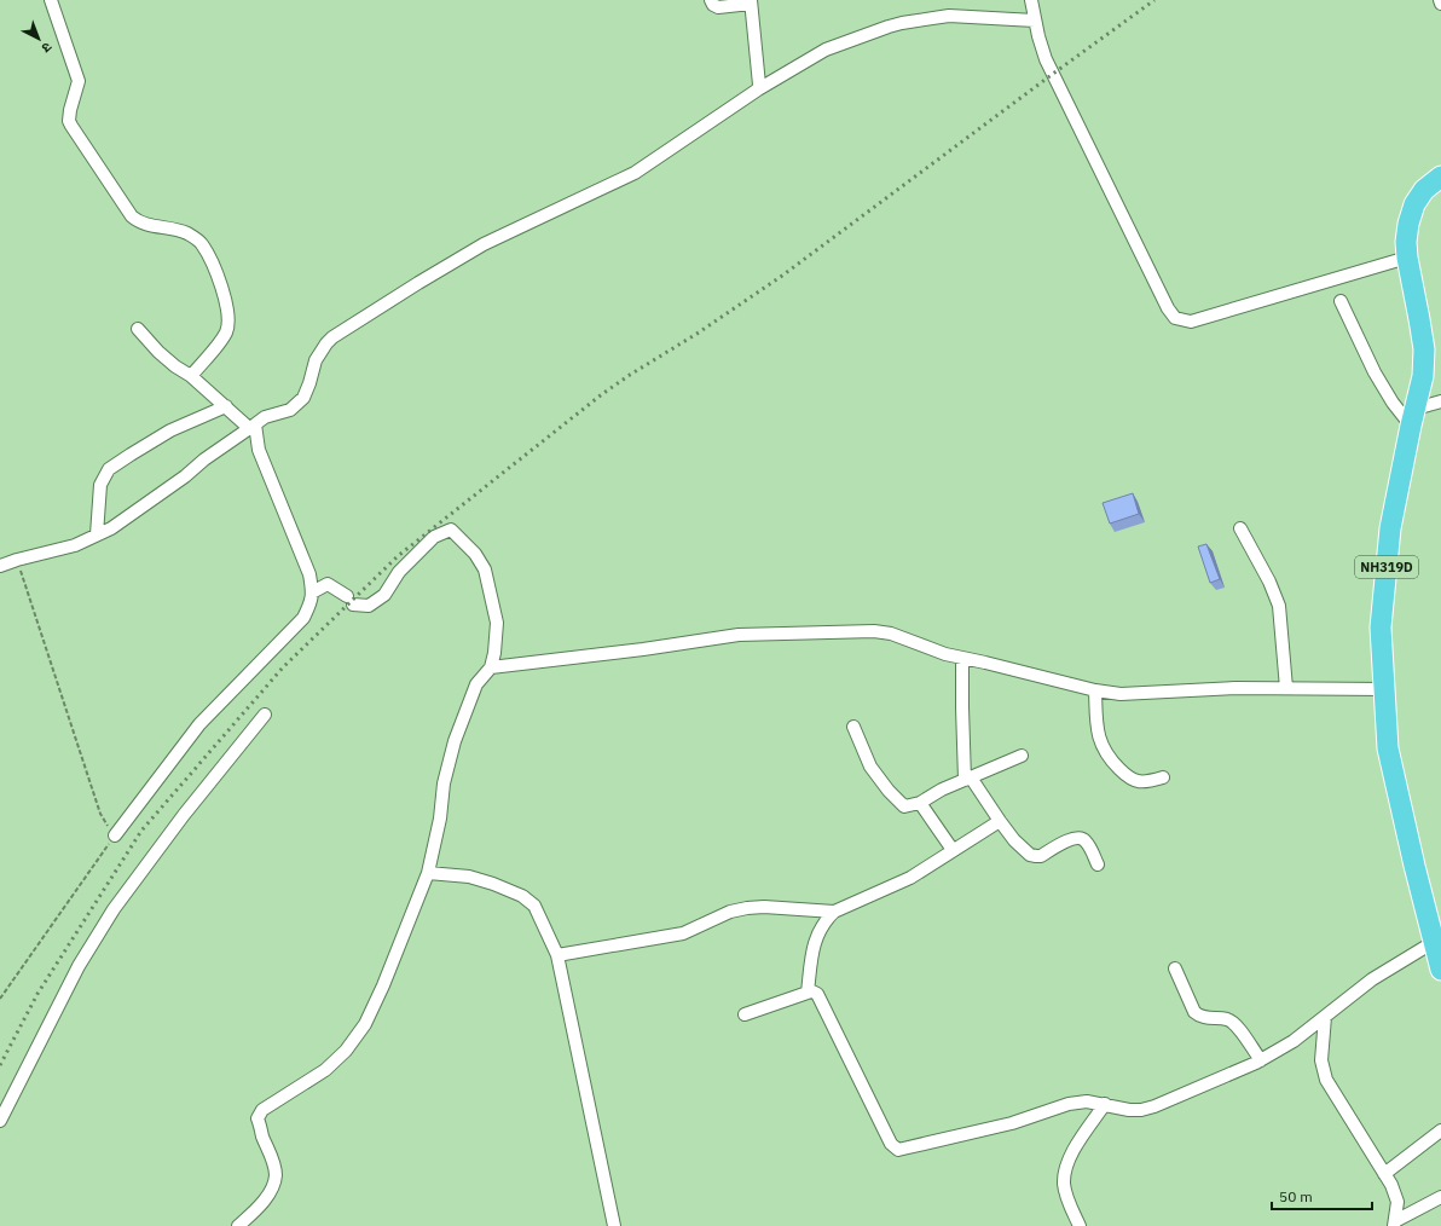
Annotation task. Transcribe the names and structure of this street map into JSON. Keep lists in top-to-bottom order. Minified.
{"streets":{"highway":["NH319D"]},"scale_bar":"50 m","north":"bottom right"}
